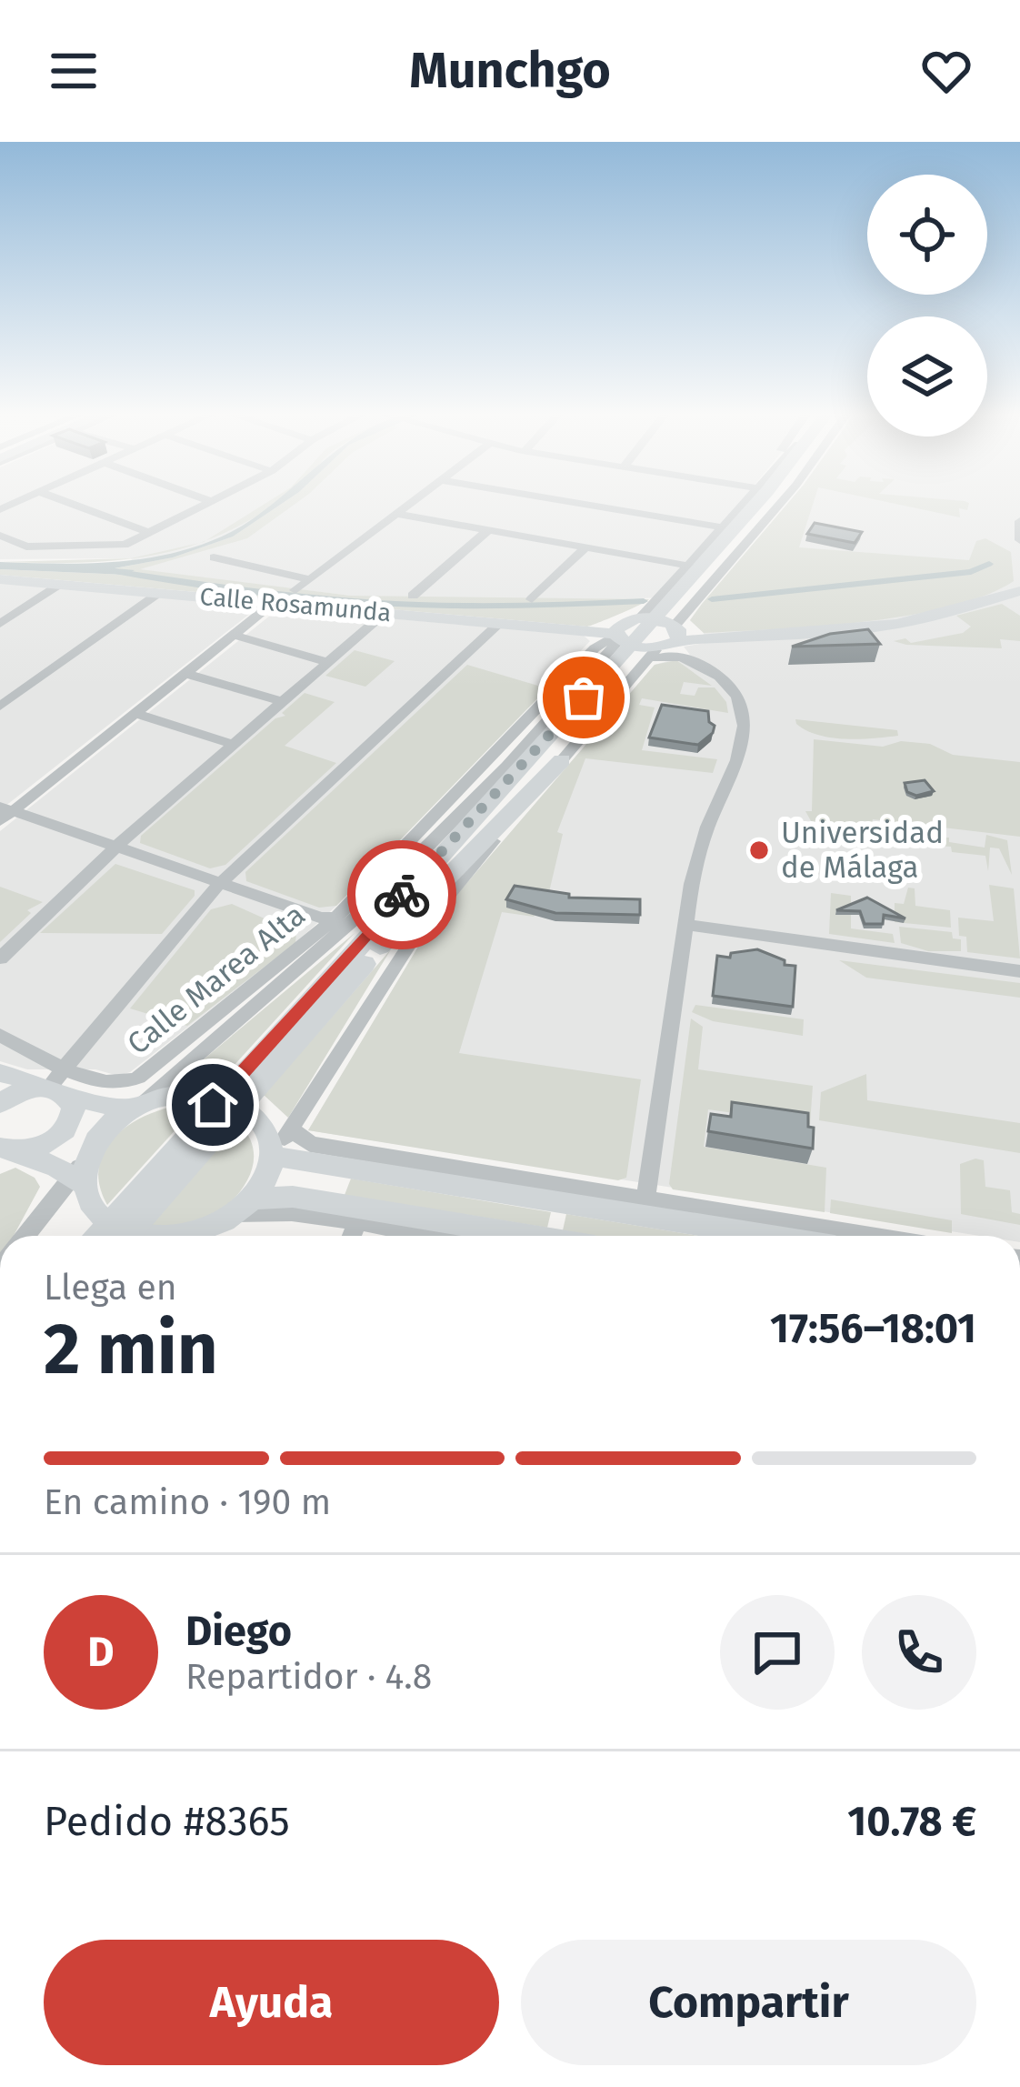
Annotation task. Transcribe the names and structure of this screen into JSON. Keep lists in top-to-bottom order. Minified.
{"streets":{"main road":["Calle Rosamunda"],"street":["Calle Marea Alta"]},"crossings":[["Calle Rosamunda","Calle Marea Alta"]],"places":["Universidad de Málaga"],"page":{"header":"Munchgo","heading":["2 min","Llega en","17:56–18:01"],"panel":["Diego","Repartidor · 4.8","Pedido #8365","10.78 €"],"bar":"En camino · 190 m","round":"D","buttons":["Ayuda","Compartir"]}}
